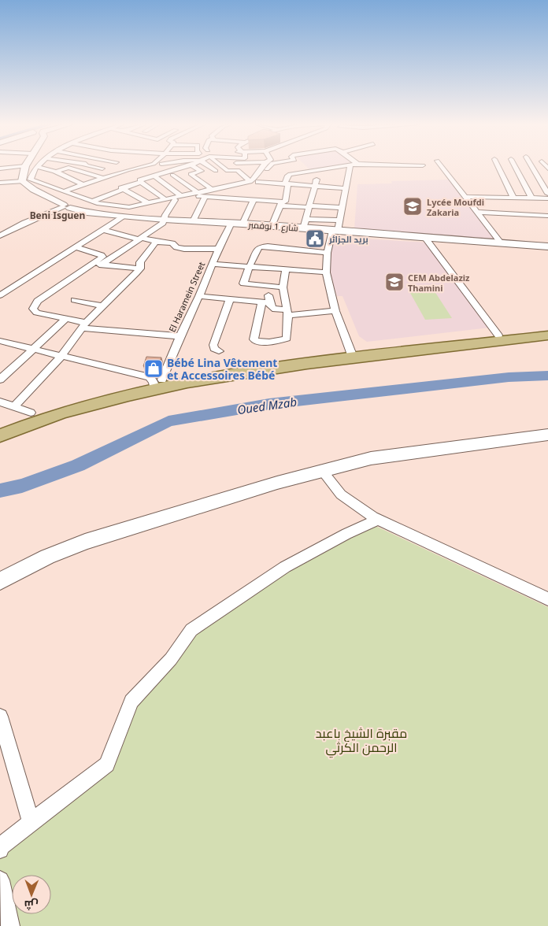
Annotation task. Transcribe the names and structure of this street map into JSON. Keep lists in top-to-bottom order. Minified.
{"streets":{"main road":["شارع 1 نوفمبر"],"street":["El Haramein Street"]},"crossings":[["شارع 1 نوفمبر","El Haramein Street"]],"districts":["Beni Isguen"],"water":["Oued Mzab"],"parks":["مقبرة الشيخ باعبد الرحمن الكرثي"],"places":{"school or university":["Lycée Moufdi Zakaria","CEM Abdelaziz Thamini"],"public building":["بريد الجزائر"],"shop":["Bébé Lina Vêtement et Accessoires Bébé"]},"north":"bottom"}
